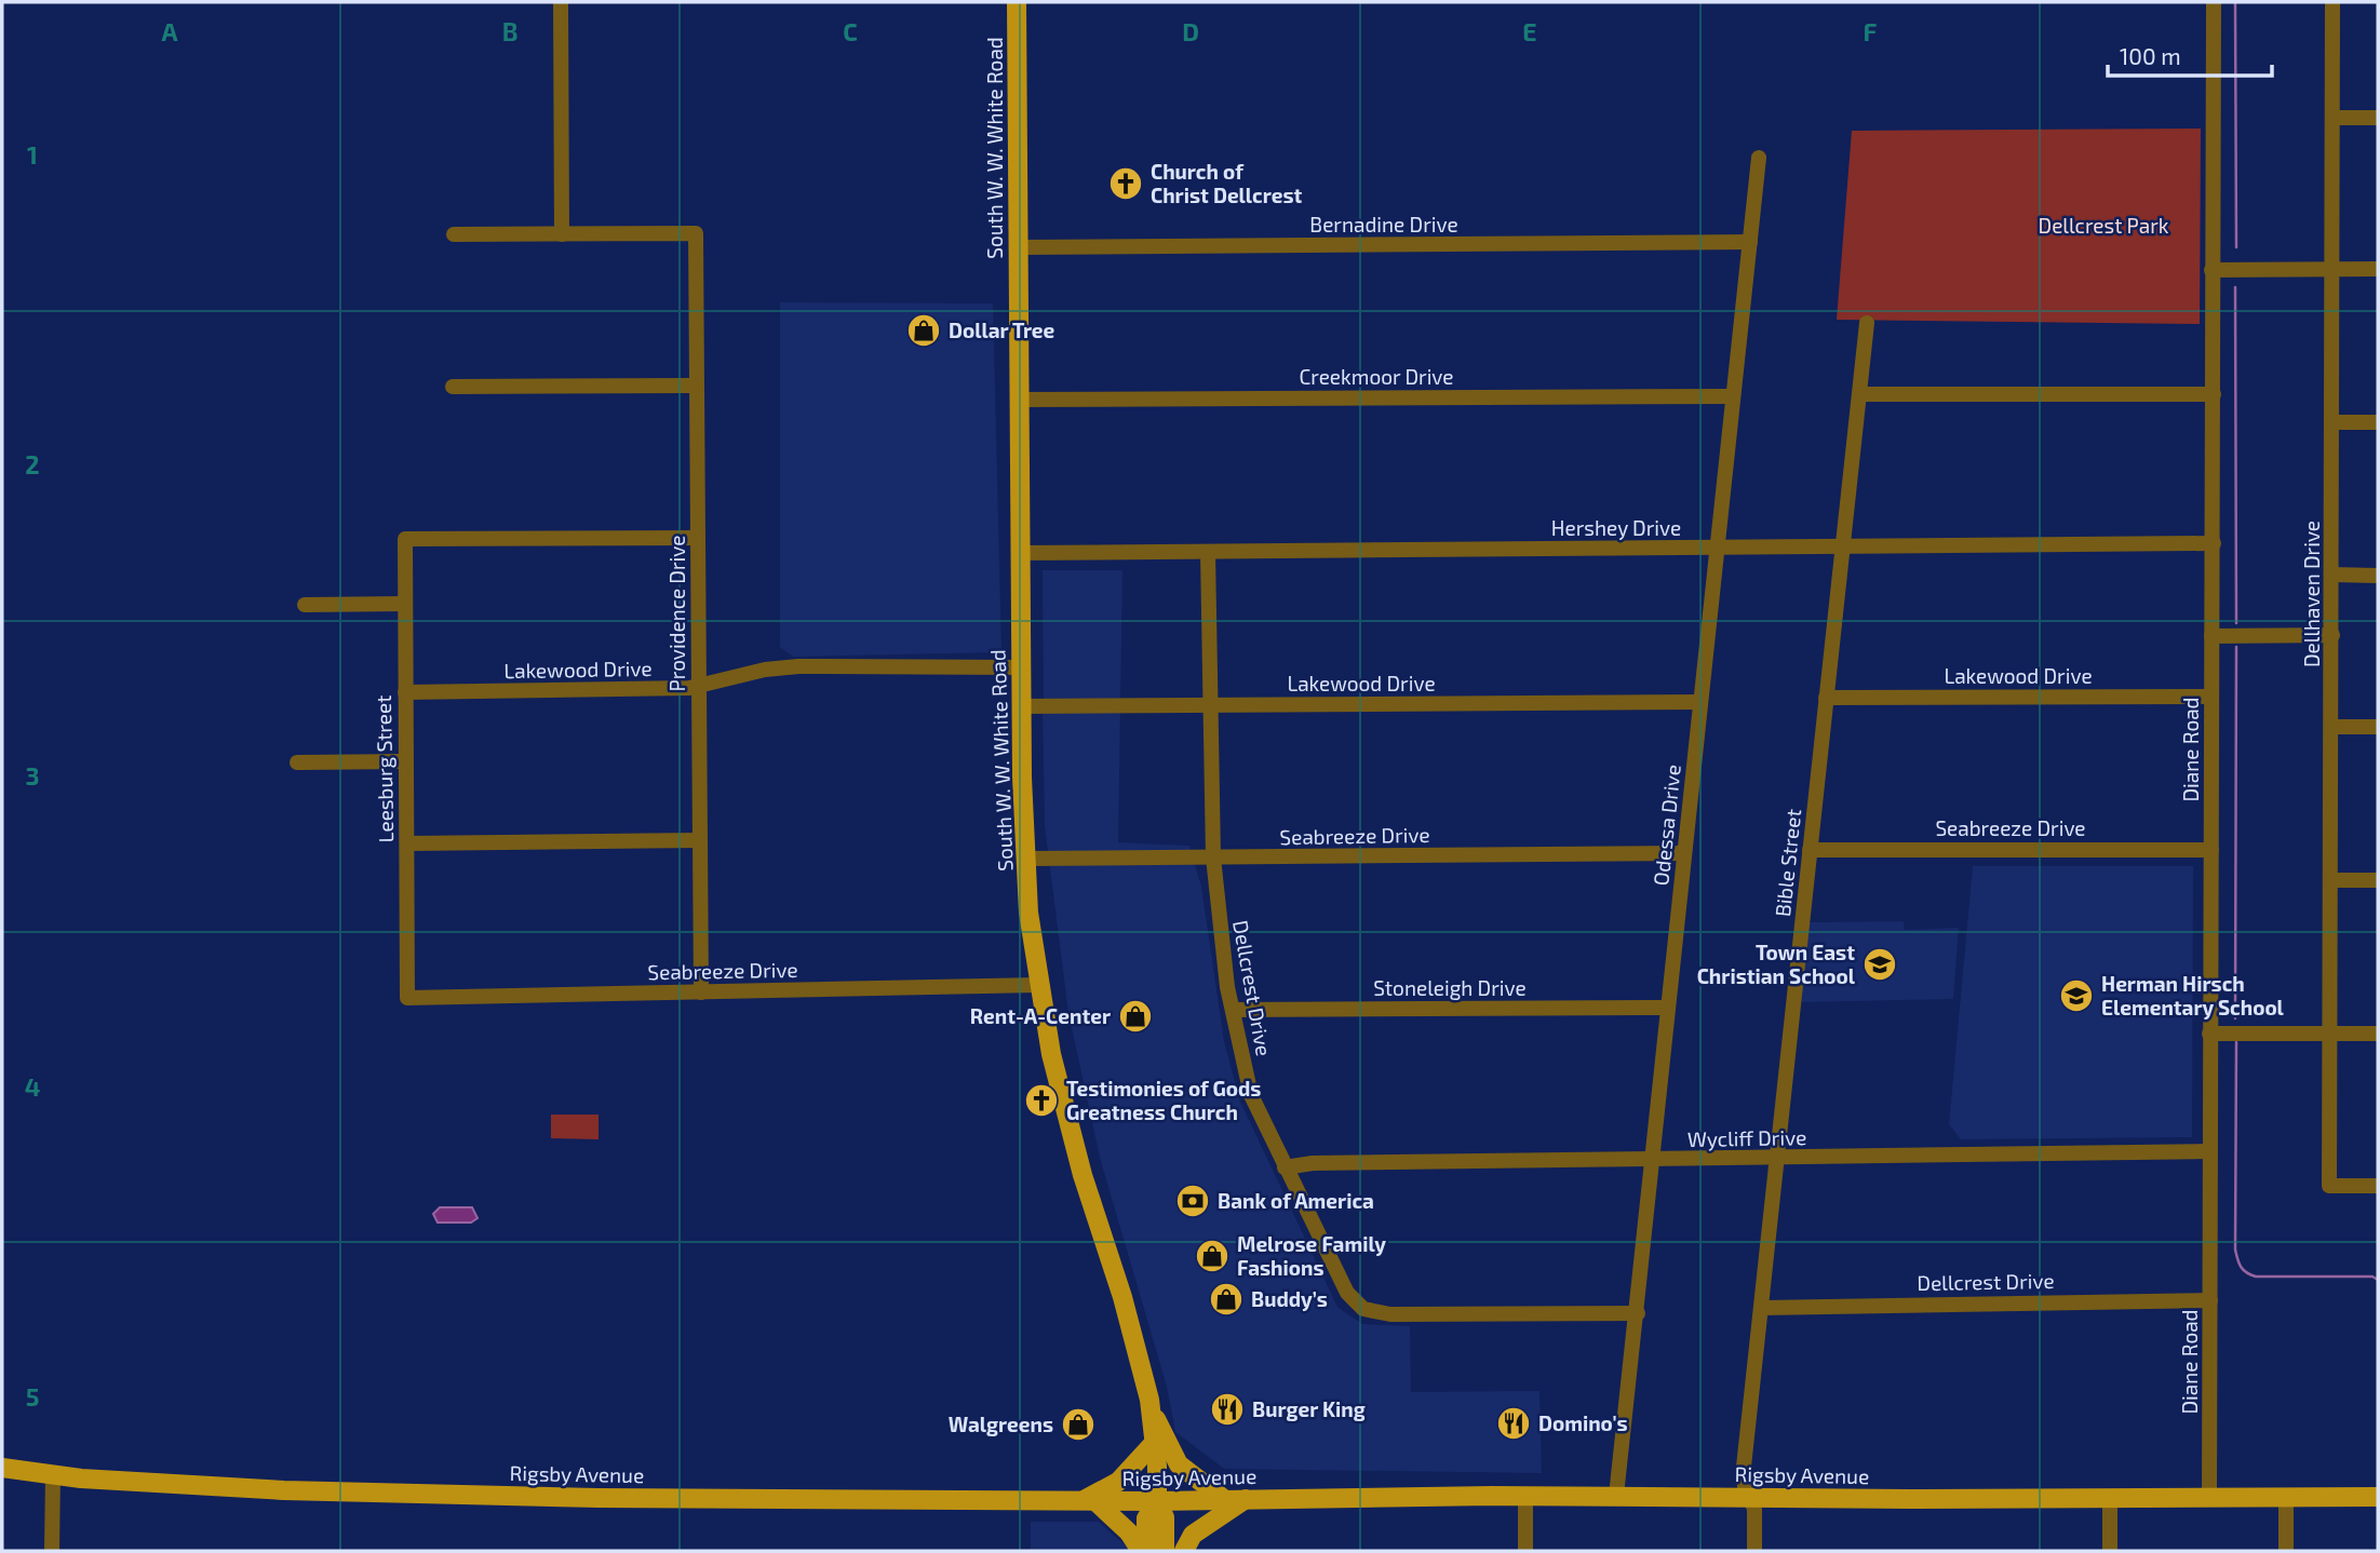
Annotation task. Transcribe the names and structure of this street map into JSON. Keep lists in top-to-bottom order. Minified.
{"streets":{"main road":["South W. W. White Road","Rigsby Avenue"],"street":["Bernadine Drive","Creekmoor Drive","Hershey Drive","Dellhaven Drive","Providence Drive","Lakewood Drive","Diane Road","Leesburg Street","Odessa Drive","Seabreeze Drive","Bible Street","Dellcrest Drive","Stoneleigh Drive","Wycliff Drive"]},"crossings":[["South W. W. White Road","Bernadine Drive"],["South W. W. White Road","Creekmoor Drive"],["South W. W. White Road","Hershey Drive"],["South W. W. White Road","Lakewood Drive"],["South W. W. White Road","Seabreeze Drive"],["South W. W. White Road","Rigsby Avenue"],["Bernadine Drive","Odessa Drive"],["Creekmoor Drive","Odessa Drive"],["Hershey Drive","Diane Road"],["Hershey Drive","Odessa Drive"],["Hershey Drive","Bible Street"],["Hershey Drive","Dellcrest Drive"],["Providence Drive","Lakewood Drive"],["Providence Drive","Leesburg Street"],["Providence Drive","Seabreeze Drive"],["Lakewood Drive","Diane Road"],["Lakewood Drive","Leesburg Street"],["Lakewood Drive","Odessa Drive"],["Lakewood Drive","Bible Street"],["Lakewood Drive","Dellcrest Drive"],["Diane Road","Seabreeze Drive"],["Diane Road","Dellcrest Drive"],["Diane Road","Wycliff Drive"],["Diane Road","Rigsby Avenue"],["Leesburg Street","Seabreeze Drive"],["Odessa Drive","Seabreeze Drive"],["Odessa Drive","Dellcrest Drive"],["Odessa Drive","Stoneleigh Drive"],["Odessa Drive","Wycliff Drive"],["Odessa Drive","Rigsby Avenue"],["Seabreeze Drive","Bible Street"],["Seabreeze Drive","Dellcrest Drive"],["Bible Street","Dellcrest Drive"],["Bible Street","Wycliff Drive"],["Bible Street","Rigsby Avenue"],["Dellcrest Drive","Stoneleigh Drive"],["Dellcrest Drive","Wycliff Drive"]],"parks":["Dellcrest Park"],"places":{"church":["Church of Christ Dellcrest","Testimonies of Gods Greatness Church"],"shop":["Dollar Tree","Rent-A-Center","Melrose Family Fashions","Buddy’s","Walgreens"],"school or university":["Town East Christian School","Herman Hirsch Elementary School"],"bank":["Bank of America"],"restaurant":["Burger King","Domino's"]},"scale_bar":"100 m","grid":{"columns":["A","B","C","D","E","F"],"rows":["1","2","3","4","5"]}}
